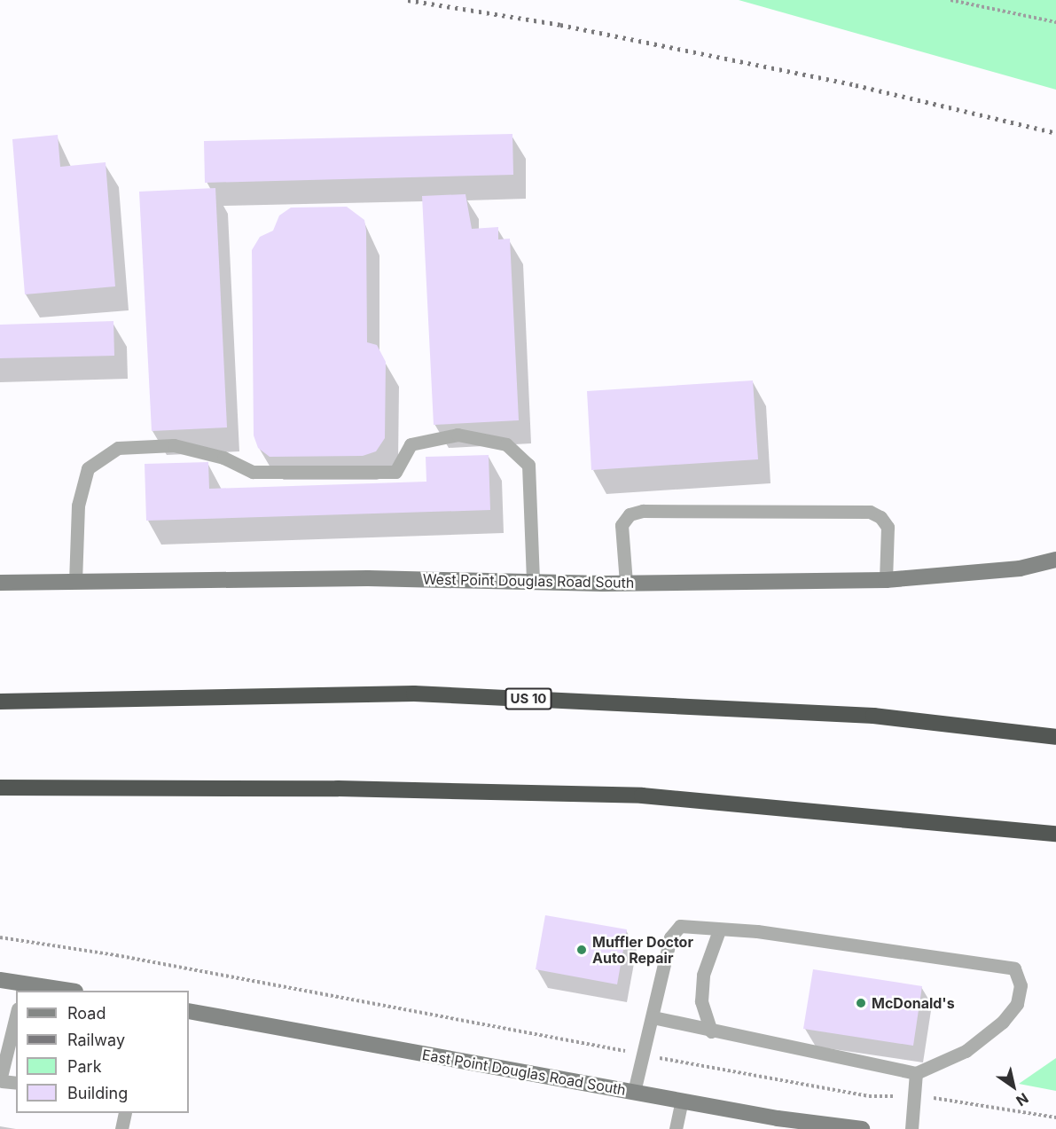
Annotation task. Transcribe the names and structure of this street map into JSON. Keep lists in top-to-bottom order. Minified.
{"streets":{"highway":["US 10"],"street":["West Point Douglas Road South","East Point Douglas Road South"]},"places":["Muffler Doctor Auto Repair","McDonald's"],"legend":["Road","Railway","Park","Building"],"north":"bottom right"}
